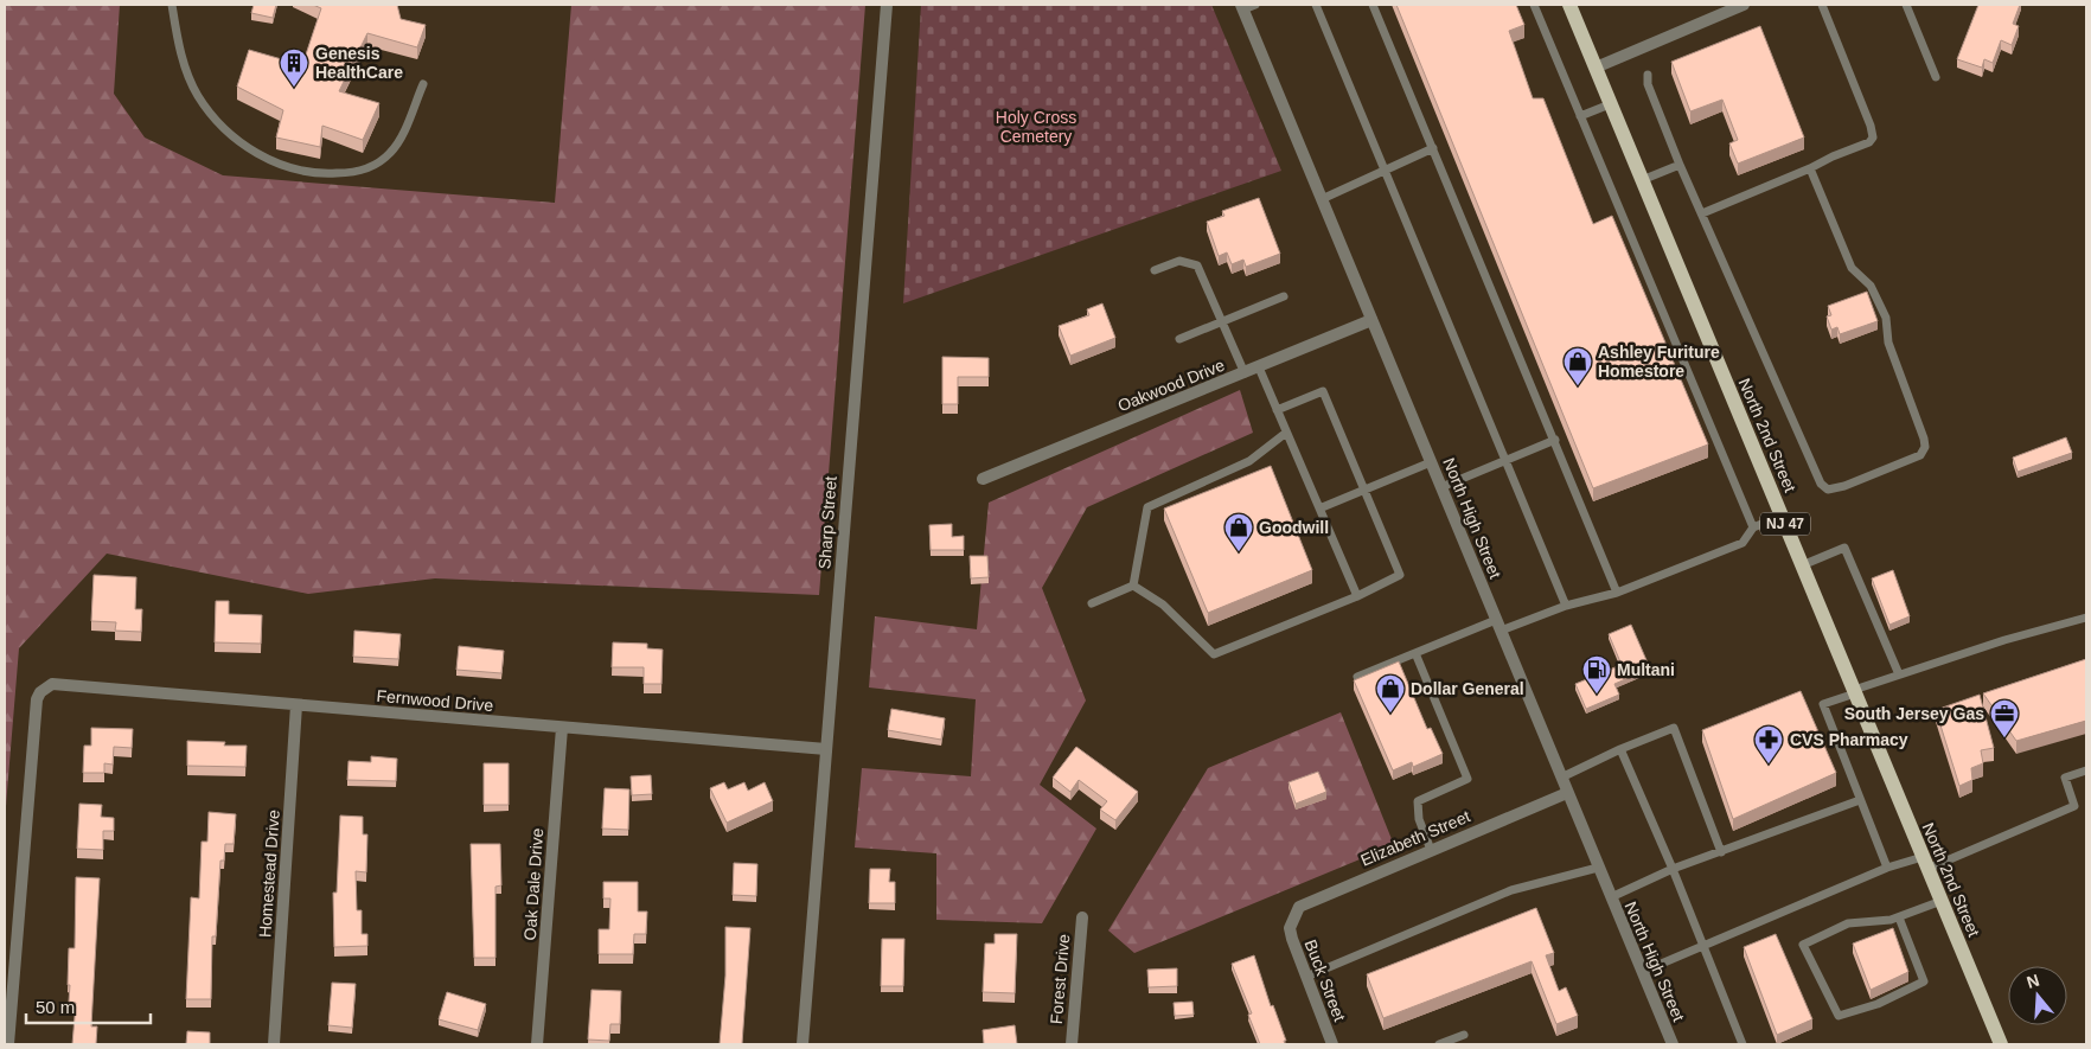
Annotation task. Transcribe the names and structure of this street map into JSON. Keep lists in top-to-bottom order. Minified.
{"streets":{"main road":["North 2nd Street","NJ 47"],"street":["Oakwood Drive","North High Street","Sharp Street","Fernwood Drive","Elizabeth Street","Homestead Drive","Oak Dale Drive","Forest Drive","Buck Street"]},"crossings":[["Oakwood Drive","North High Street"],["North High Street","Elizabeth Street"],["Sharp Street","Fernwood Drive"],["Fernwood Drive","Homestead Drive"],["Fernwood Drive","Oak Dale Drive"],["Elizabeth Street","Buck Street"]],"parks":["Holy Cross Cemetery"],"places":{"building":["Genesis HealthCare"],"shop":["Ashley Furiture Homestore","Goodwill","Dollar General"],"fuel station":["Multani"],"office":["South Jersey Gas"],"pharmacy":["CVS Pharmacy"]},"scale_bar":"50 m","north":"top"}
